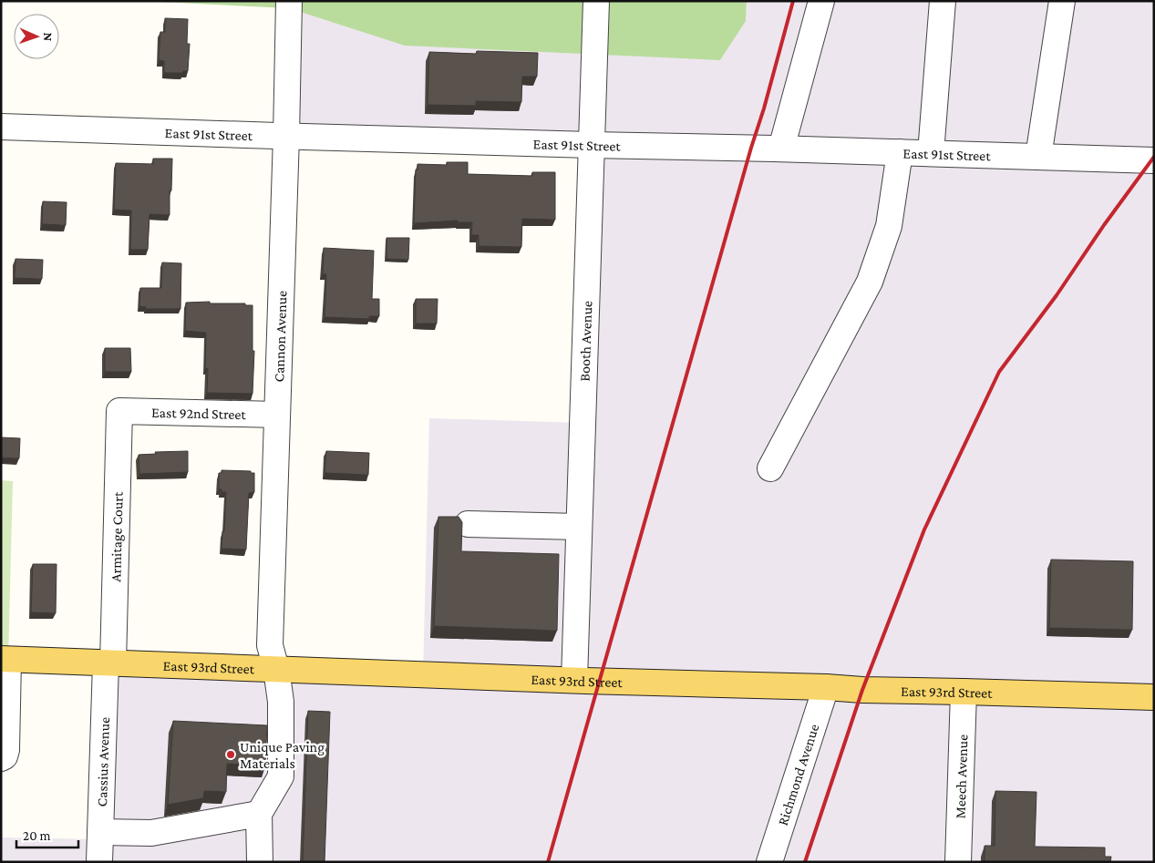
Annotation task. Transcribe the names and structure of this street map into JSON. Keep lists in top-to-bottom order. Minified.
{"streets":{"main road":["East 93rd Street"],"street":["East 91st Street","Cannon Avenue","Booth Avenue","East 92nd Street","Armitage Court","Cassius Avenue","Richmond Avenue","Meech Avenue"]},"crossings":[["East 91st Street","Cannon Avenue"],["East 91st Street","Booth Avenue"],["Cannon Avenue","East 92nd Street"],["Cannon Avenue","East 93rd Street"],["Booth Avenue","East 93rd Street"],["East 92nd Street","Armitage Court"],["Armitage Court","East 93rd Street"],["Armitage Court","Cassius Avenue"],["East 93rd Street","Cassius Avenue"],["East 93rd Street","Richmond Avenue"],["East 93rd Street","Meech Avenue"]],"places":["Unique Paving Materials"],"scale_bar":"20 m","north":"right"}
